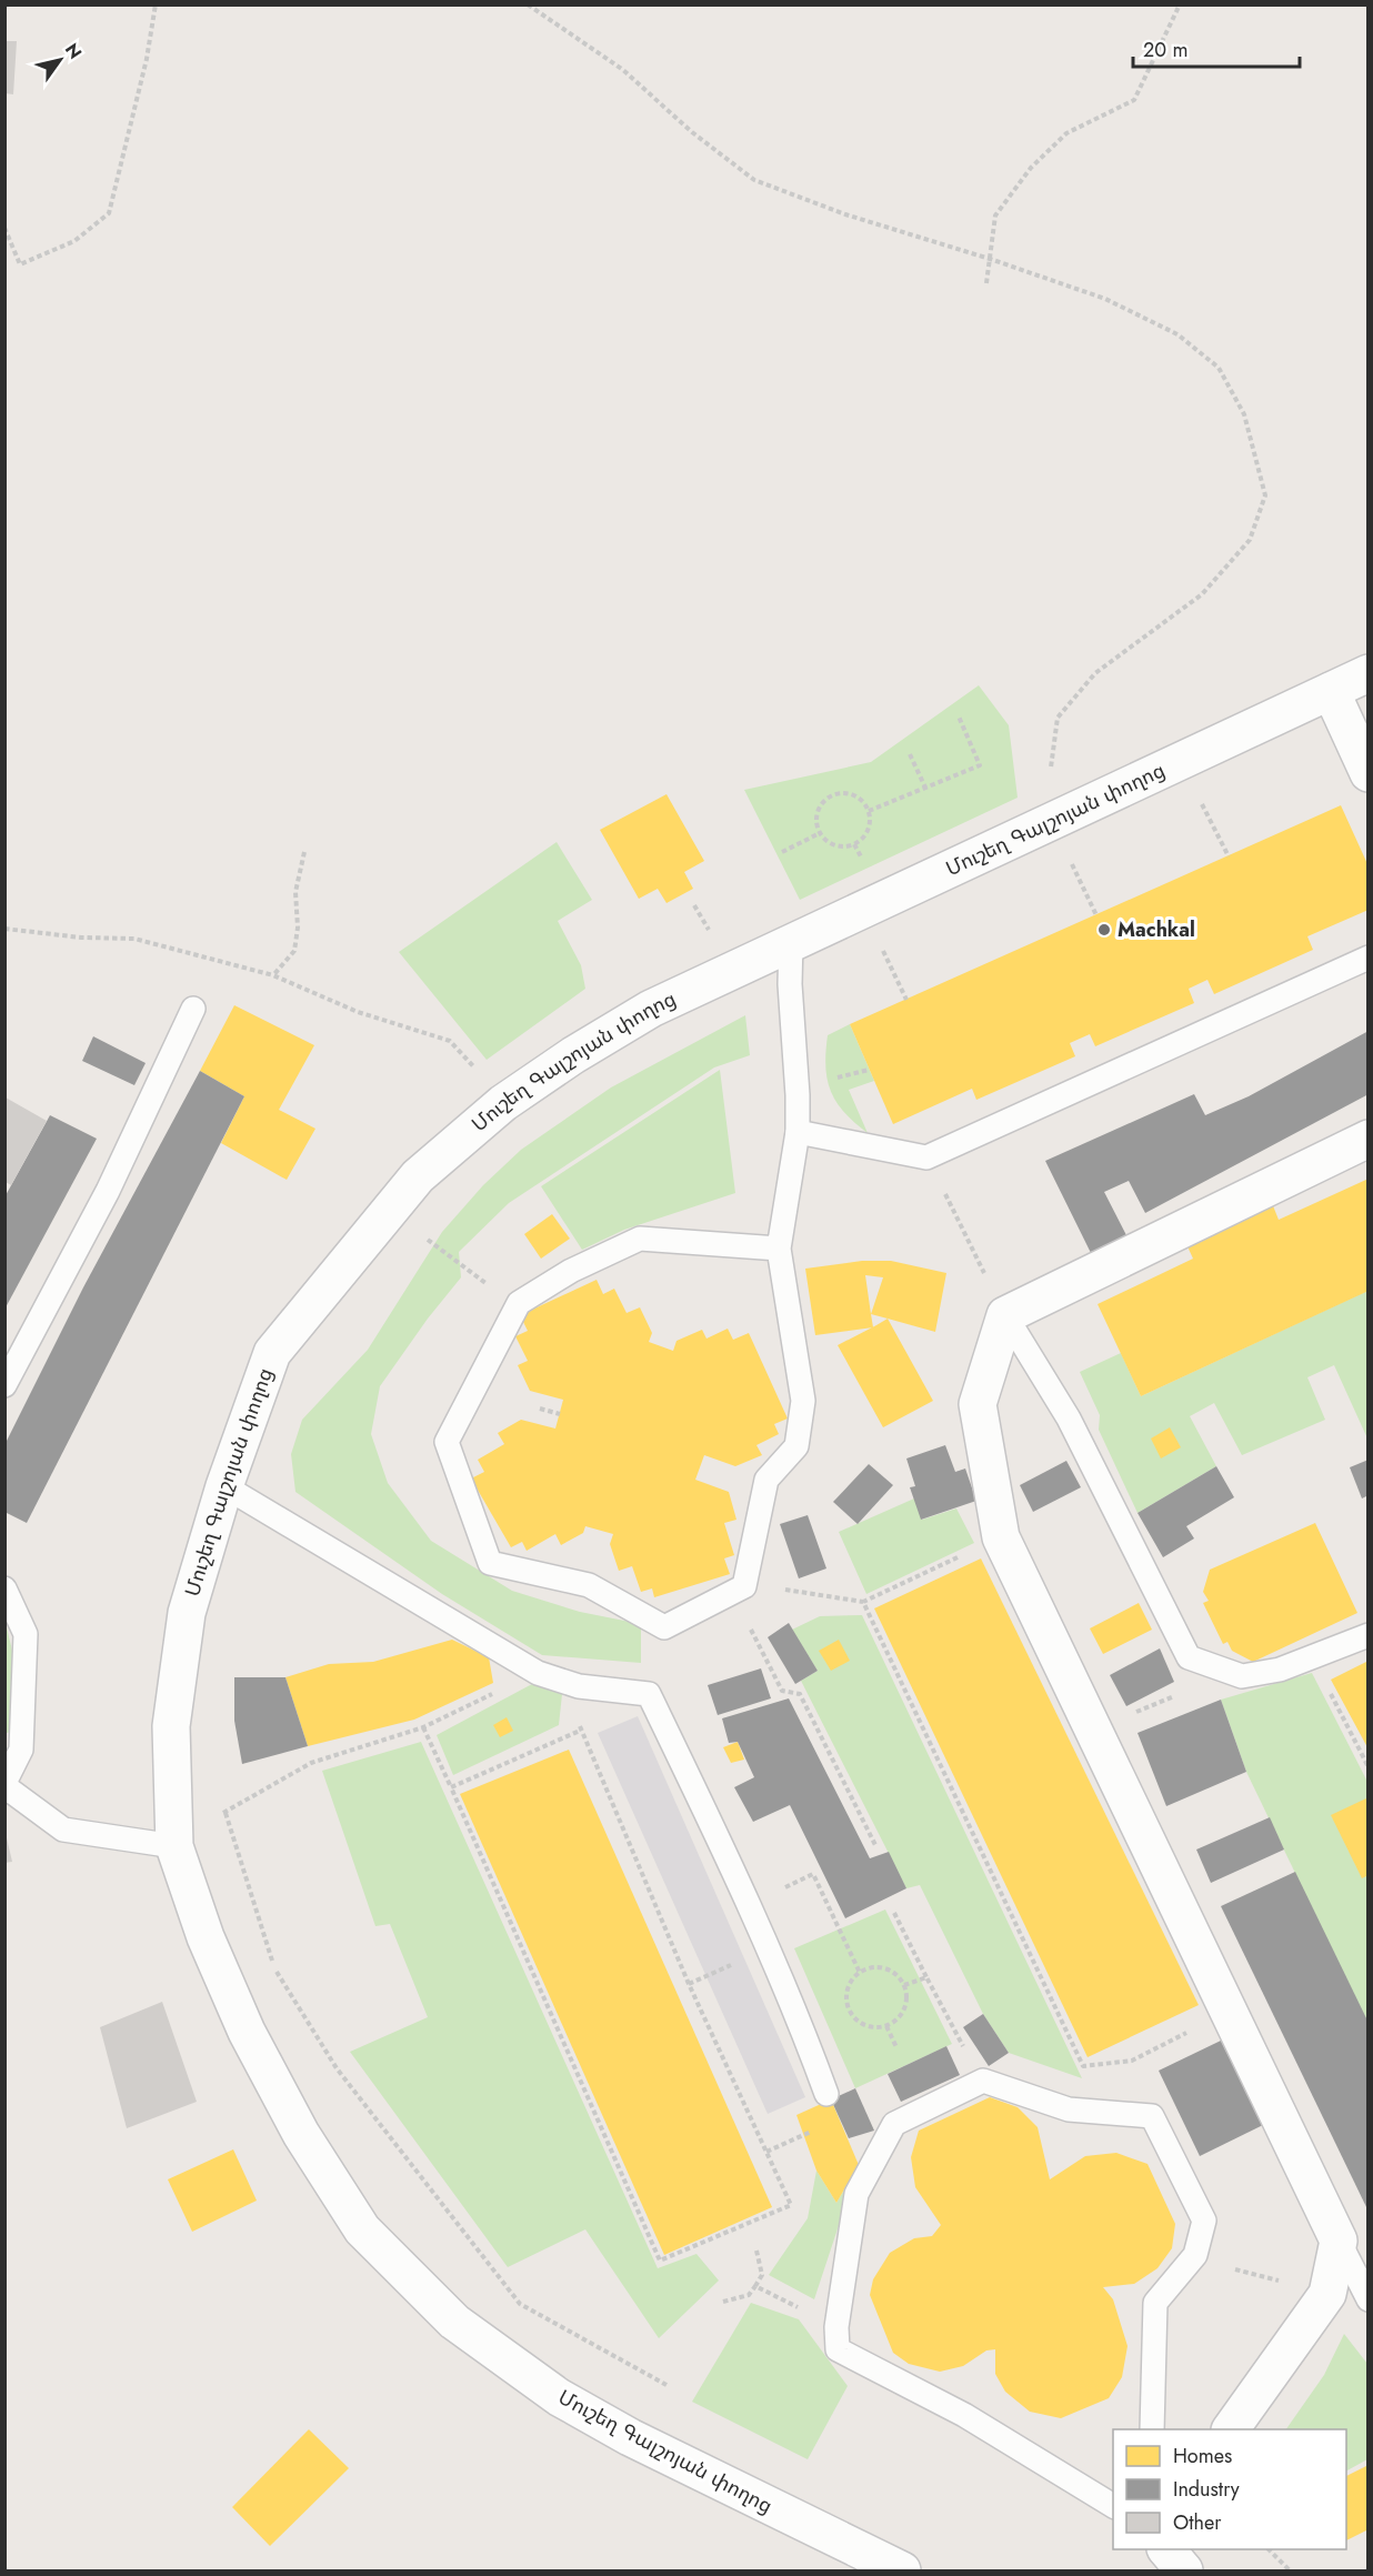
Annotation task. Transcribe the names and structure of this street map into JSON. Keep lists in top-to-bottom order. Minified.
{"streets":{"street":["Մուշեղ Գալշոյան փողոց"]},"places":["Machkal"],"legend":["Homes","Industry","Other"],"scale_bar":"20 m","north":"top right"}
